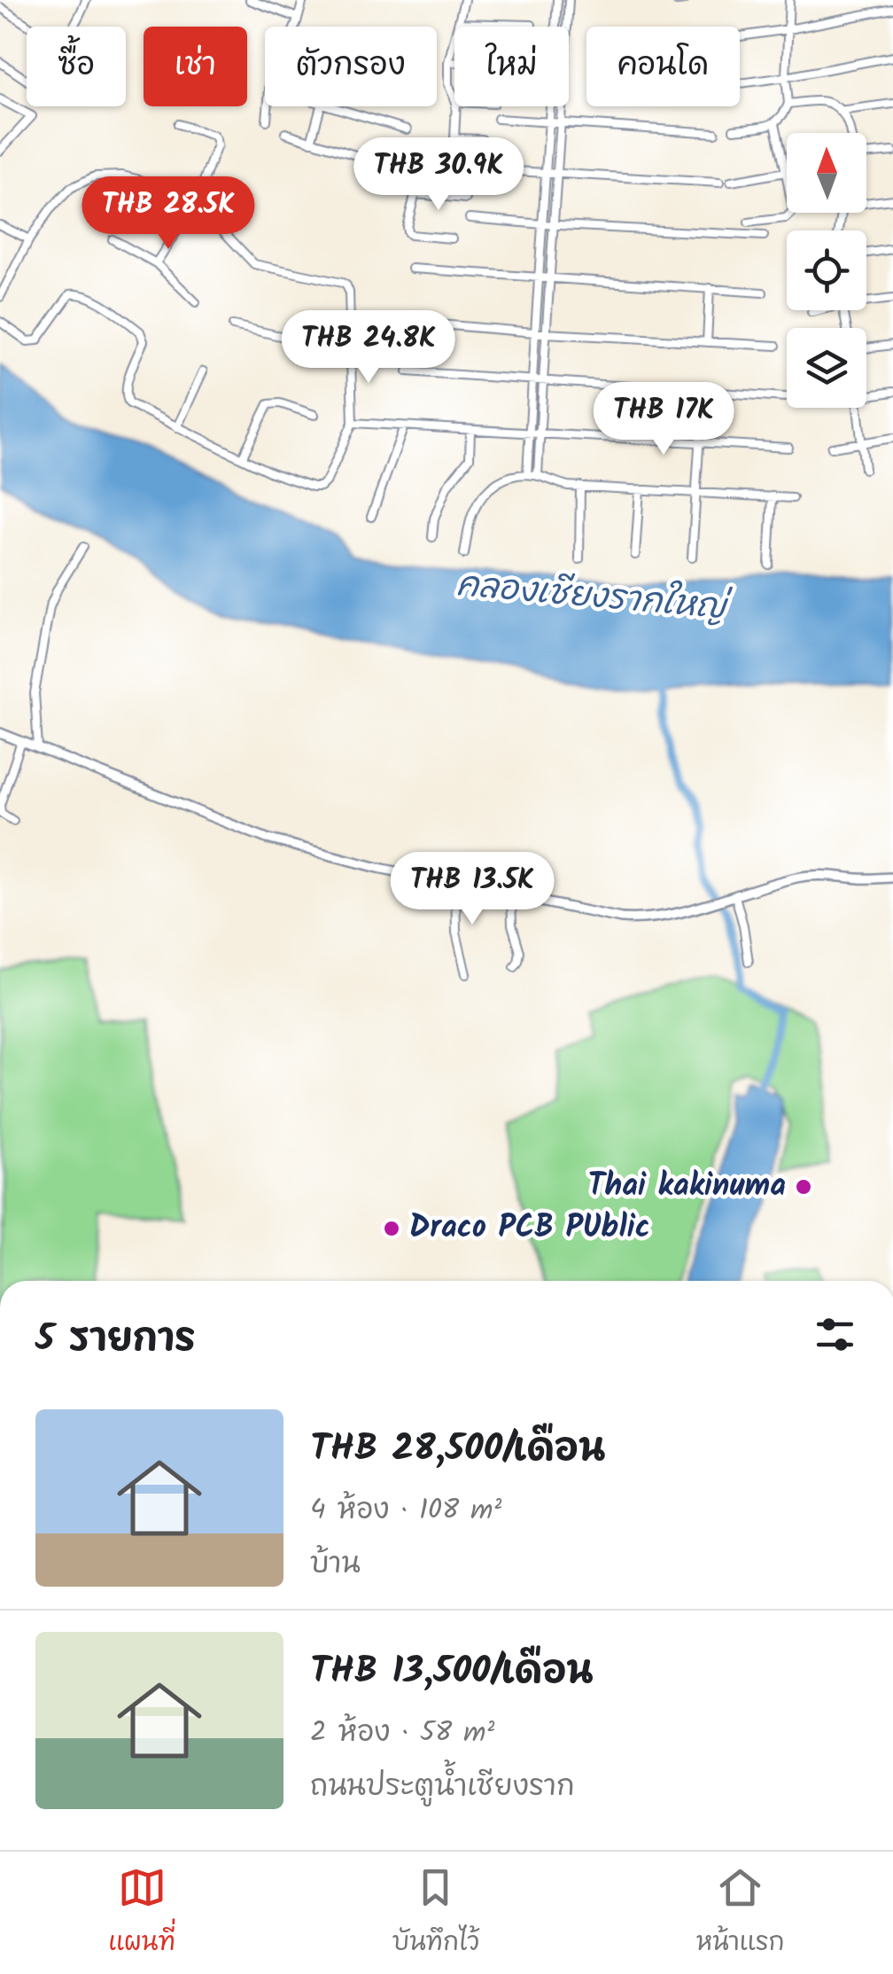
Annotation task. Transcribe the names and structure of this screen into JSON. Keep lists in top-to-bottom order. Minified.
{"water":["คลองเชียงรากใหญ่"],"places":["Thai kakinuma","Draco PCB PUblic"],"north":"top","page":{"chip":["ซื้อ","เช่า","ตัวกรอง","ใหม่","คอนโด"],"price":["THB 30.9K","THB 28.5K","THB 24.8K","THB 17K","THB 13.5K"],"heading":"5 รายการ","list":[{"name":"THB 28,500/เดือน","note":"4 ห้อง · 108 m² · บ้าน"},{"name":"THB 13,500/เดือน","note":"2 ห้อง · 58 m² · ถนนประตูน้ำเชียงราก"}],"tabs":["แผนที่","บันทึกไว้","หน้าแรก"]}}
